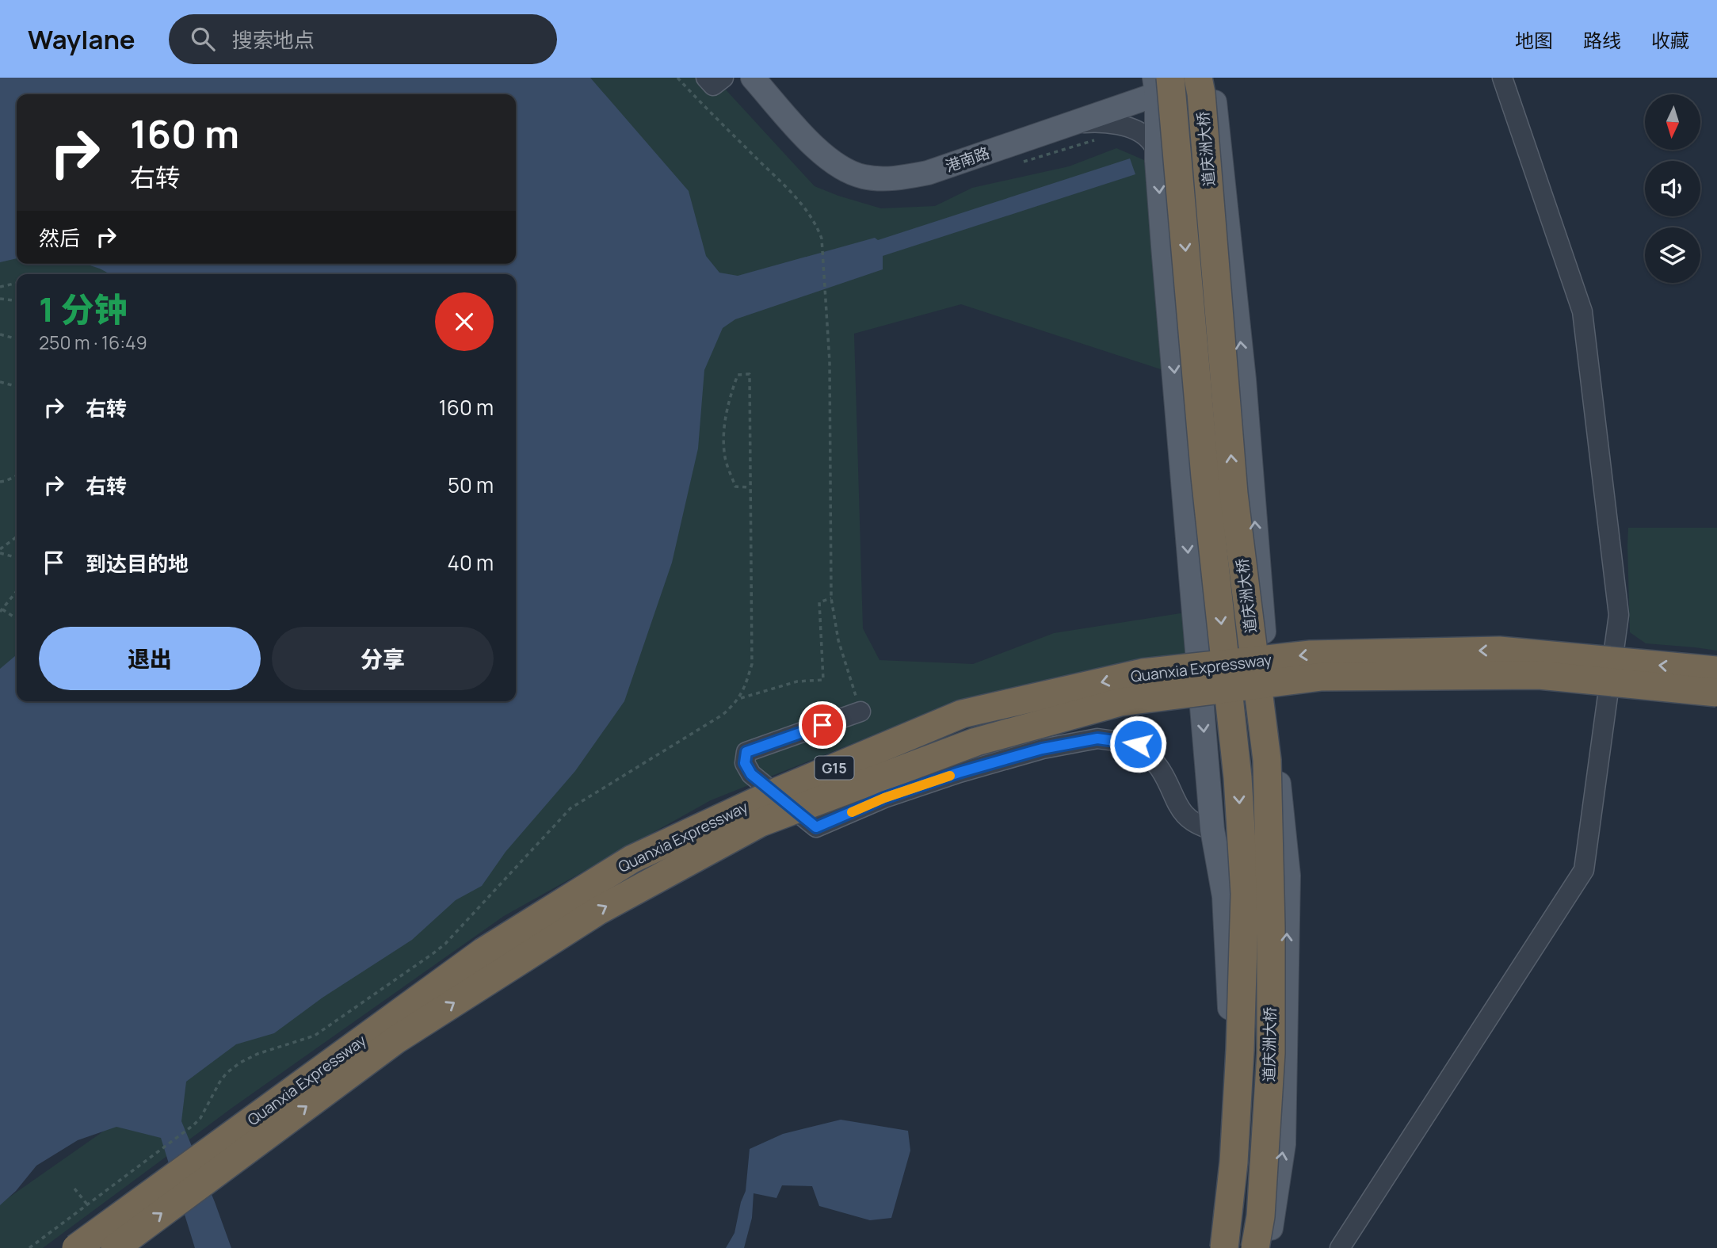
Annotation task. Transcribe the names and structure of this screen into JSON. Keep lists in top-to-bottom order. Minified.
{"streets":{"highway":["道庆洲大桥","Quanxia Expressway","G15"],"main road":["港南路"]},"crossings":[["道庆洲大桥","港南路"]],"north":"bottom","page":{"header":"Waylane","search":"搜索地点","nav":["地图","路线","收藏"],"turn":["160 m","右转"],"then":"然后","heading":["1 分钟","250 m · 16:49"],"list":[{"name":"右转","value":"160 m"},{"name":"右转","value":"50 m"},{"name":"到达目的地","value":"40 m"}],"buttons":["退出","分享"]}}
